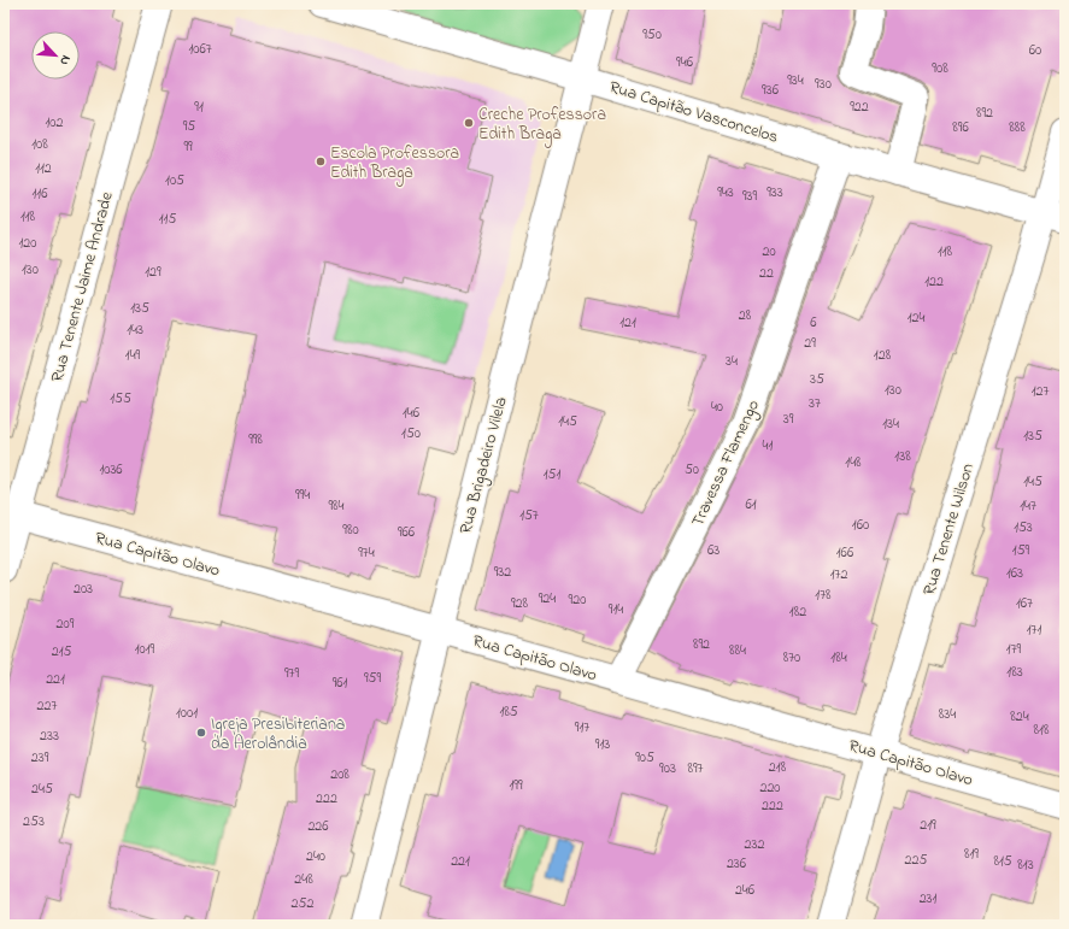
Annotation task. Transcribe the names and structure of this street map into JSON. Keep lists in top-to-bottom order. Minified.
{"streets":{"street":["Rua Capitão Vasconcelos","Rua Tenente Jaime Andrade","Travessa Flamengo","Rua Brigadeiro Vilela","Rua Tenente Wilson","Rua Capitão Olavo"]},"crossings":[["Rua Capitão Vasconcelos","Travessa Flamengo"],["Rua Capitão Vasconcelos","Rua Brigadeiro Vilela"],["Rua Capitão Vasconcelos","Rua Tenente Wilson"],["Rua Tenente Jaime Andrade","Rua Capitão Olavo"],["Travessa Flamengo","Rua Capitão Olavo"],["Rua Brigadeiro Vilela","Rua Capitão Olavo"],["Rua Tenente Wilson","Rua Capitão Olavo"]],"places":["Creche Professora Edith Braga","Escola Professora Edith Braga","Igreja Presibiteriana da Aerolândia"],"house_numbers":["950","1067","60","946","908","934","930","936","91","922","892","102","95","896","888","108","99","112","105","943","933","116","939","118","115","120","20","118","130","129","22","122","135","28","124","121","6","143","29","149","128","34","35","130","127","155","37","40","146","39","145","134","150","135","998","41","138","148","1036","50","151","145","994","61","984","147","157","160","153","980","966","63","159","974","166","932","163","172","203","178","924","920","928","167","914","182","209","171","892","1019","179","884","215","870","184","183","979","959","221","961","227","185","1001","834","824","917","818","233","913","239","905","218","903","897","208","199","220","245","222","222","253","219","226","232","819","240","225","221","815","236","813","248","246","231","252"],"north":"bottom right"}
